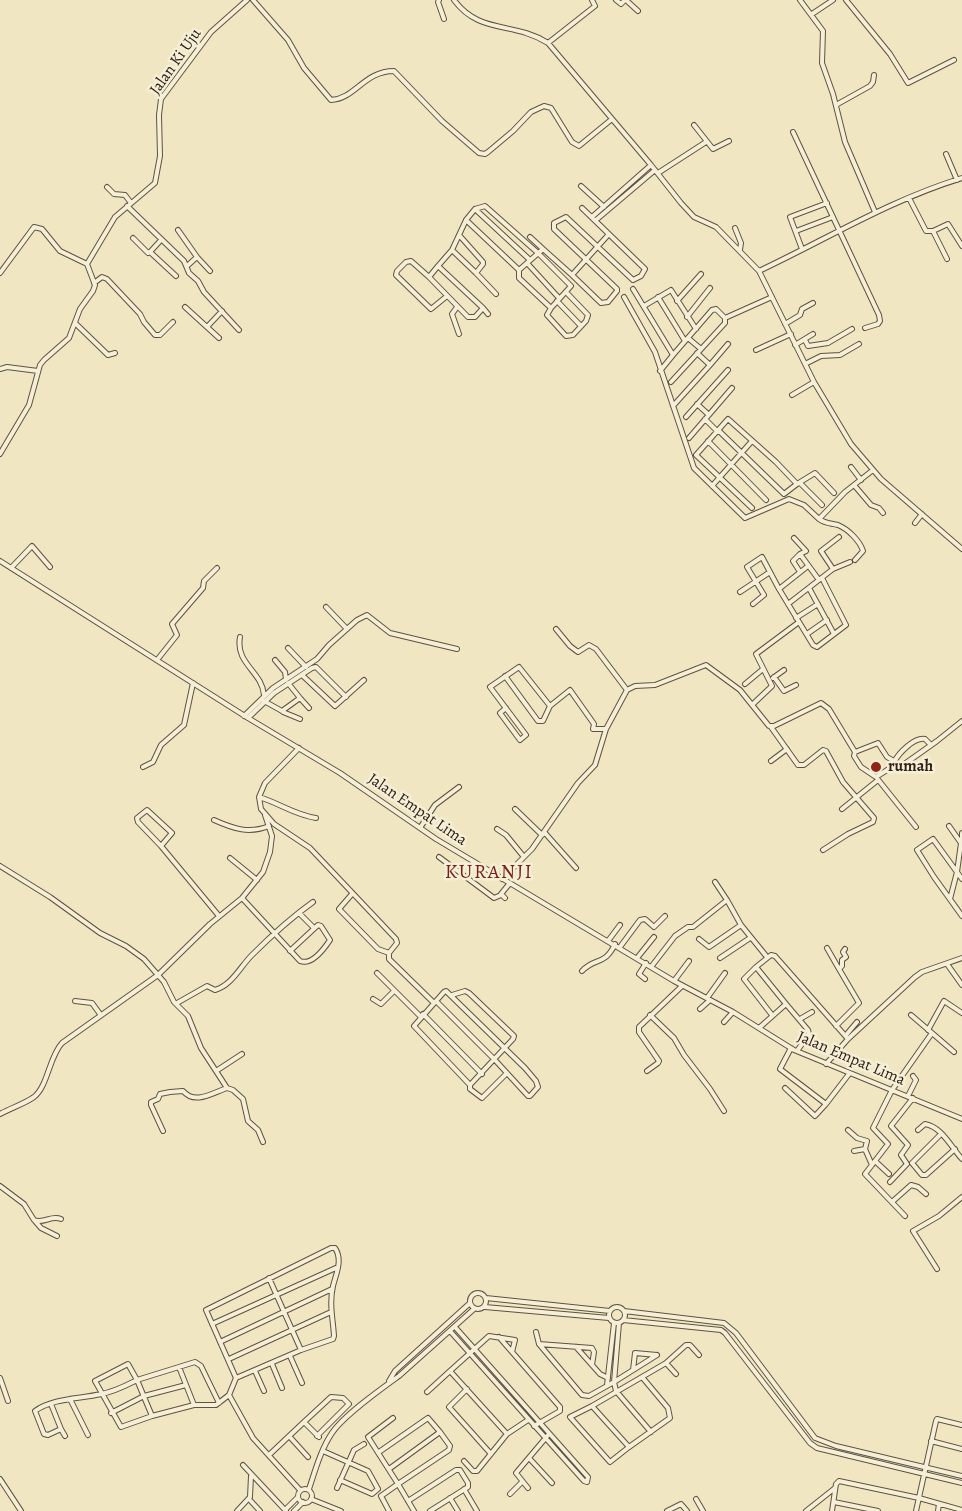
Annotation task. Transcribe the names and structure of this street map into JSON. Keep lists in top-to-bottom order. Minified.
{"streets":{"street":["Jalan Ki Uju","Jalan Empat Lima"]},"districts":["KURANJI"],"places":["rumah"]}
